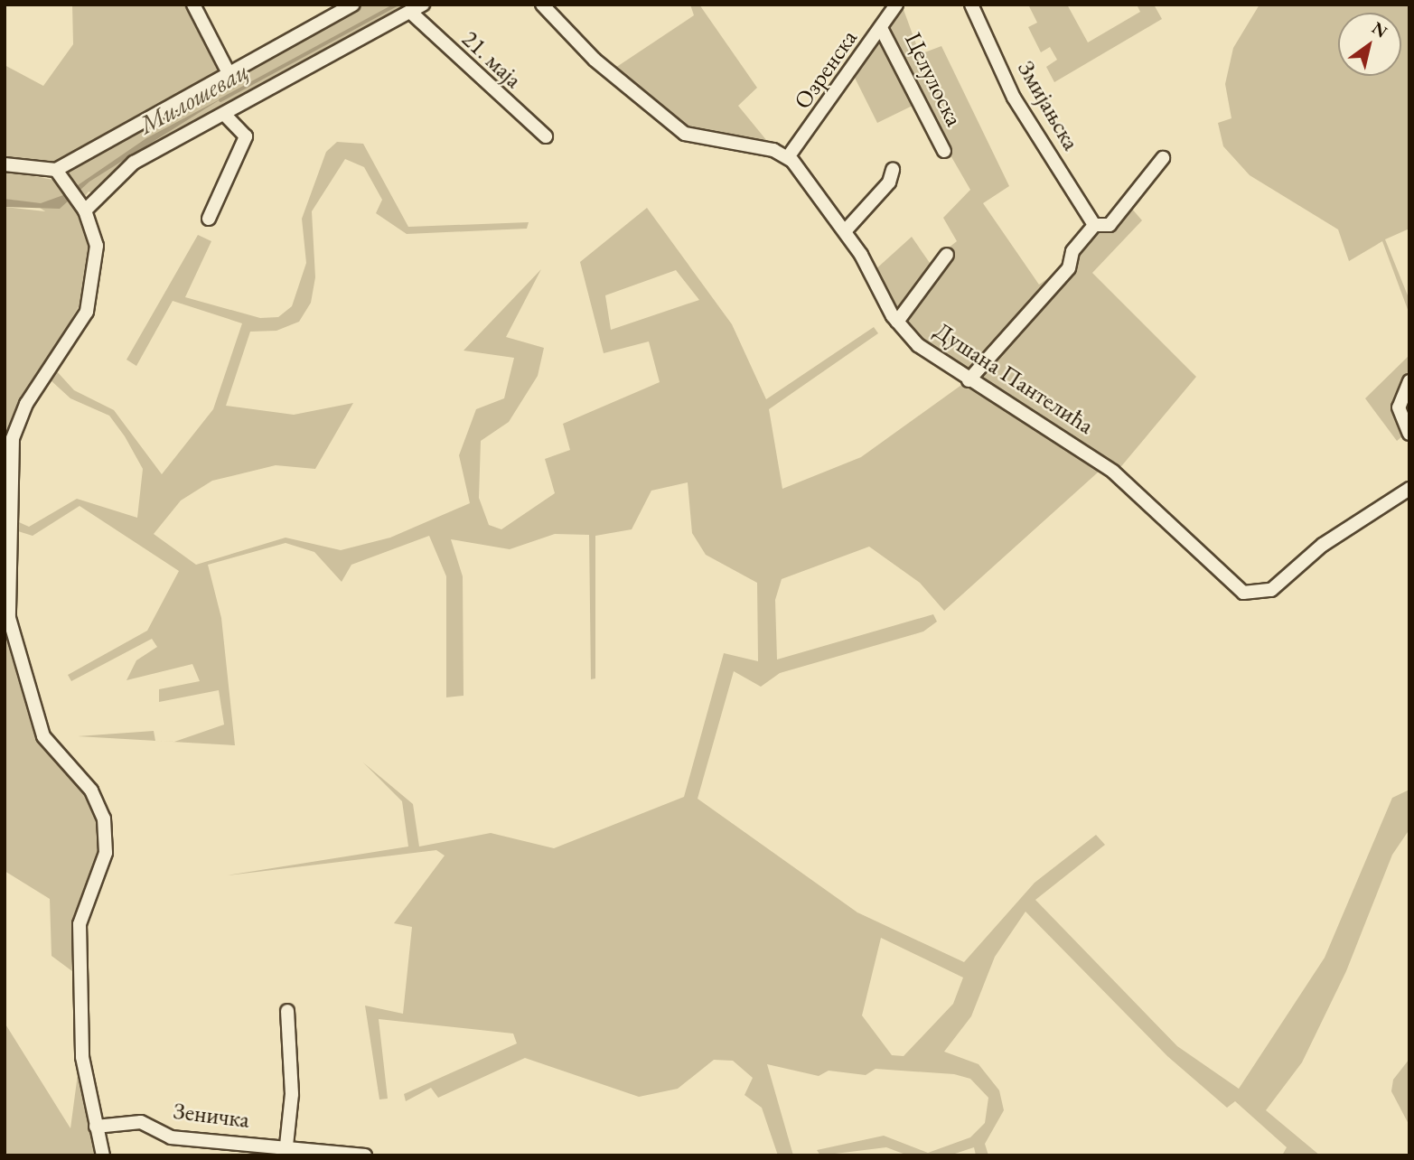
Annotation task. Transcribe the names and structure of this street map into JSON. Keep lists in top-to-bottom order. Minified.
{"streets":{"street":["21. маја","Озренска","Целулоска","Змијањска","Душана Пантелића","Зеничка"]},"crossings":[["Озренска","Целулоска"],["Озренска","Душана Пантелића"]],"water":["Милошевац"],"north":"top right"}
